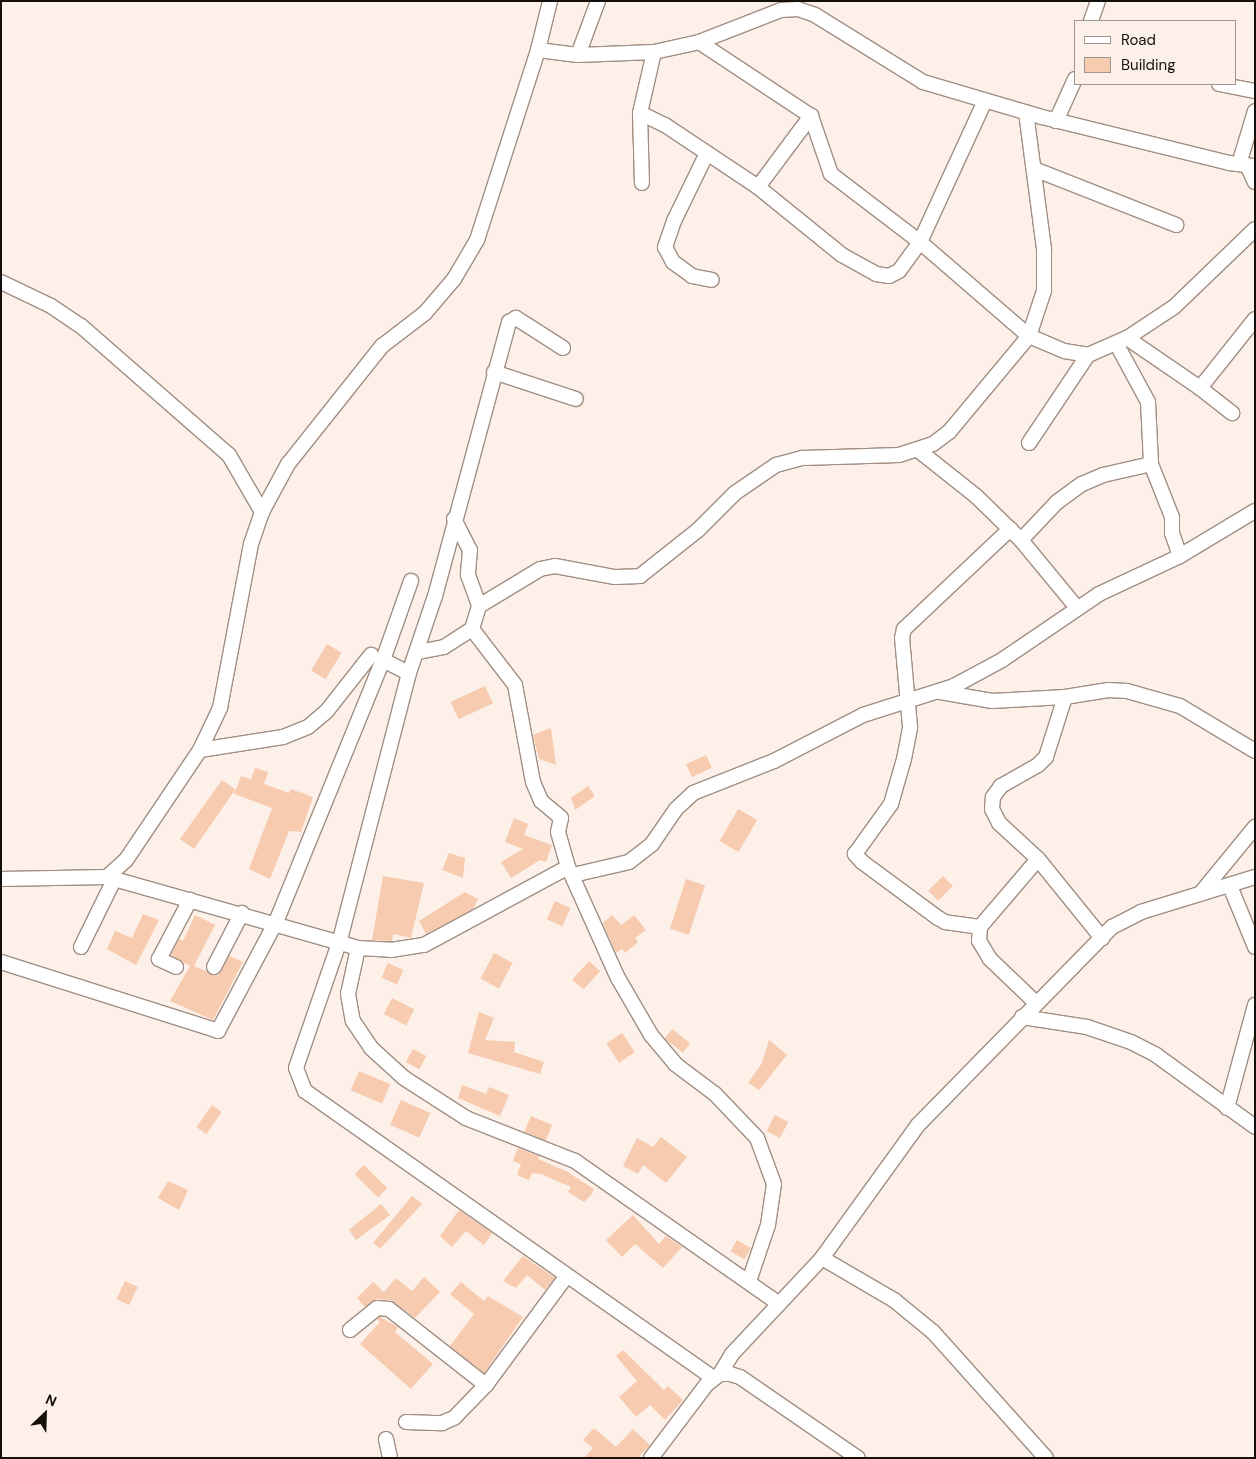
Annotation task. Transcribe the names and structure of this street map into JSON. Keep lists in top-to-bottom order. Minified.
{"legend":["Road","Building"],"north":"top right"}
